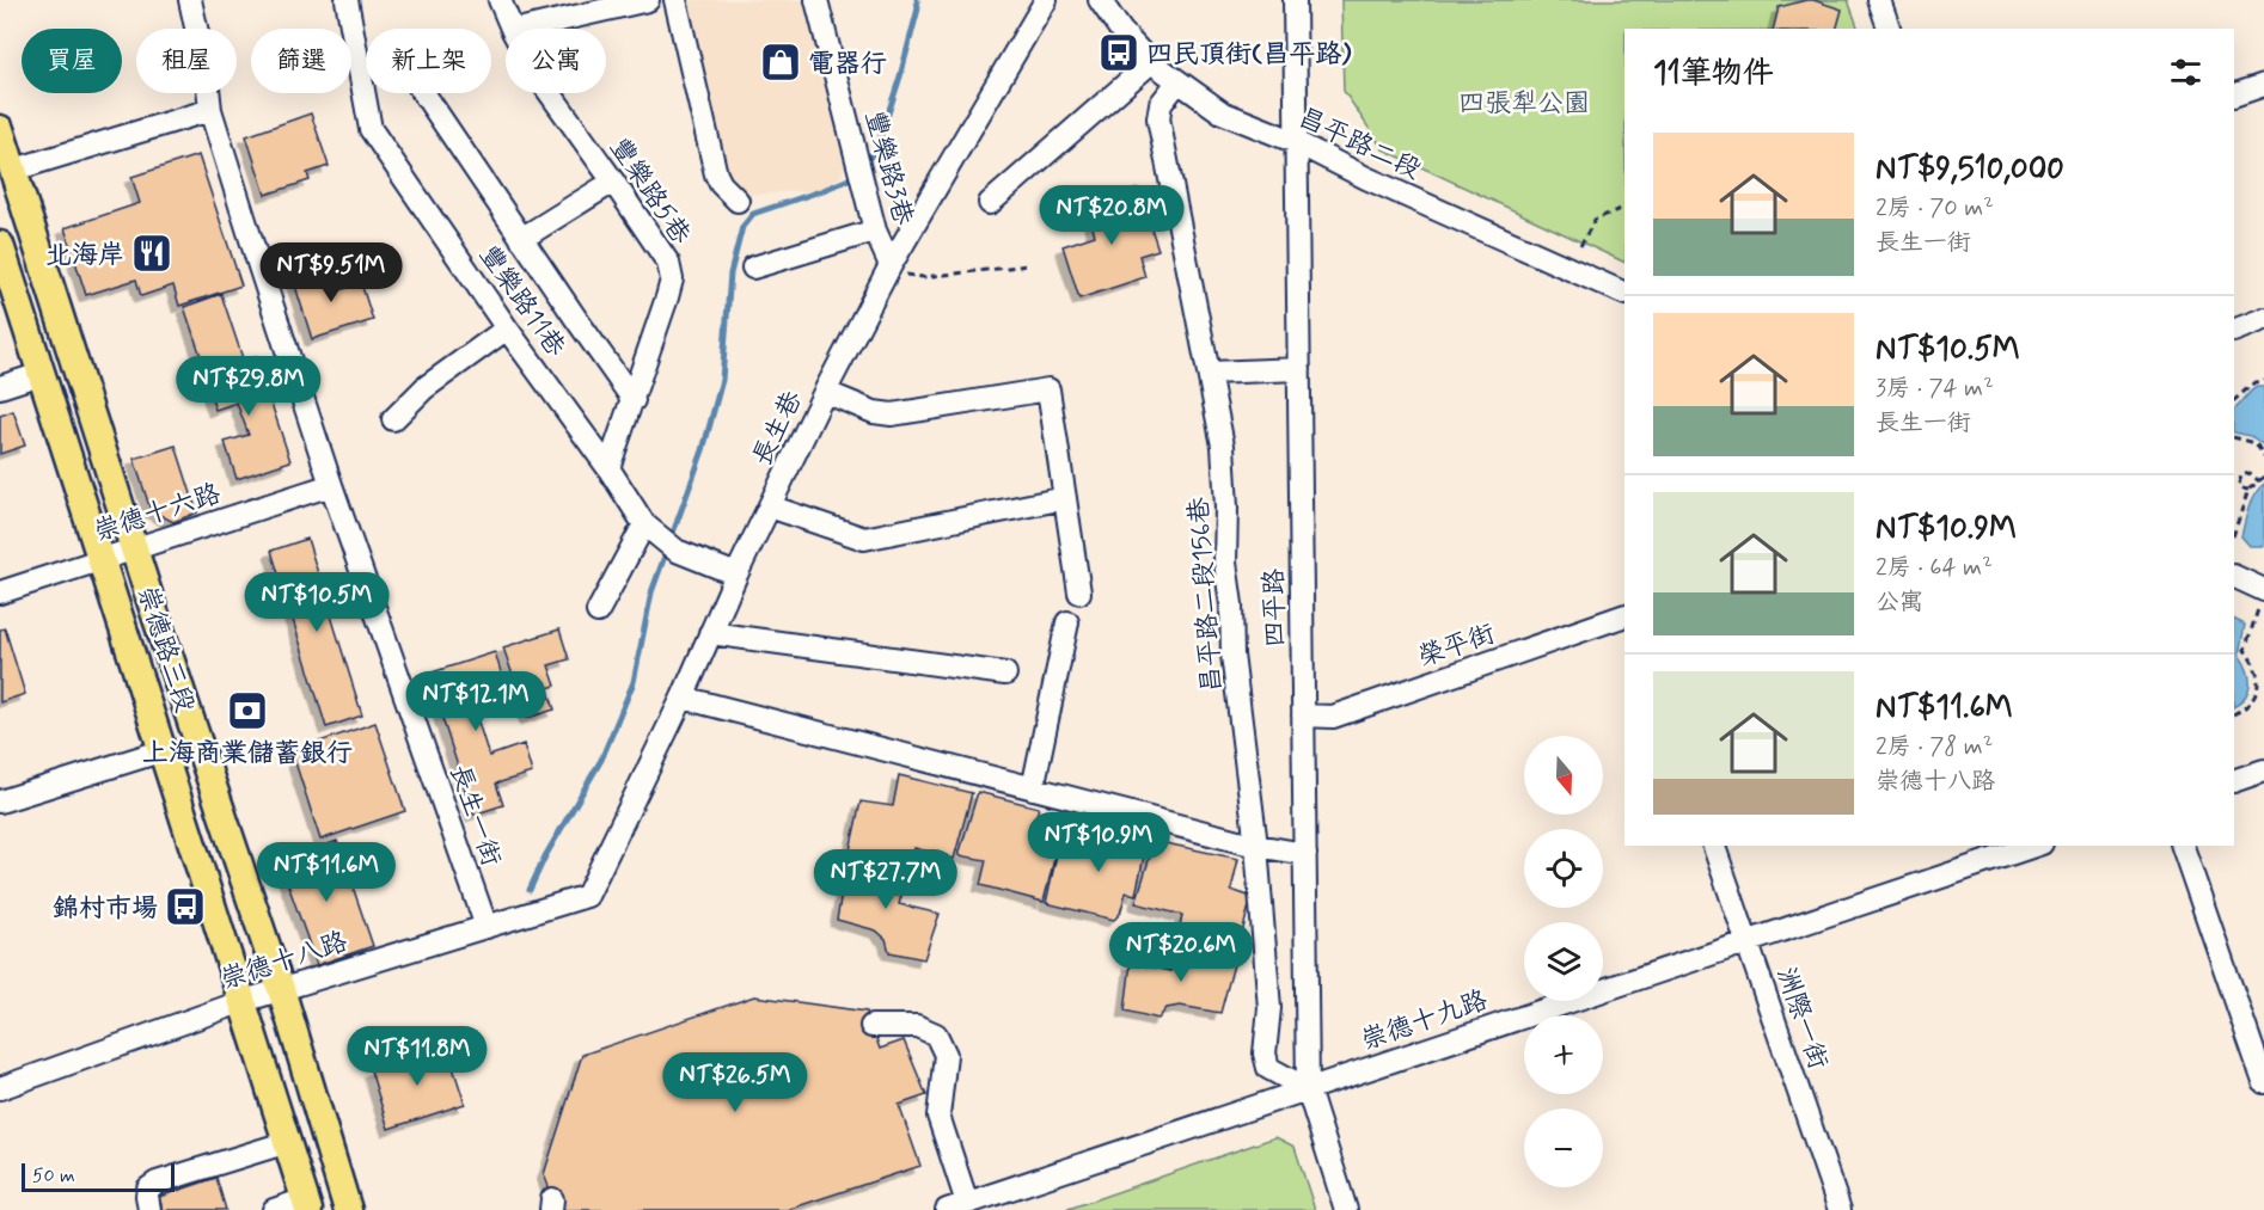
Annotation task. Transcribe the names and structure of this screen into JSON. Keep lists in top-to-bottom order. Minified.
{"streets":{"main road":["崇德路三段"],"street":["昌平路二段","豐樂路3巷","豐樂路5巷","豐樂路11巷","長生巷","崇德十六路","昌平路二段156巷","四平路","榮平街","長生一街","崇德十八路","洲際一街","崇德十九路"]},"crossings":[["昌平路二段","昌平路二段156巷"],["昌平路二段","四平路"],["豐樂路3巷","長生巷"],["豐樂路5巷","豐樂路11巷"],["豐樂路11巷","長生巷"],["長生巷","崇德十八路"],["崇德十六路","崇德路三段"],["崇德十六路","長生一街"],["昌平路二段156巷","四平路"],["昌平路二段156巷","崇德十九路"],["四平路","榮平街"],["四平路","崇德十九路"],["崇德路三段","崇德十八路"],["長生一街","崇德十八路"],["洲際一街","崇德十九路"]],"parks":["四張犁公園"],"places":{"bus stop":["四民頂街(昌平路)","錦村市場"],"shop":["電器行"],"restaurant":["北海岸"],"bank":["上海商業儲蓄銀行"]},"scale_bar":"50 m","north":"bottom","page":{"chip":["買屋","租屋","篩選","新上架","公寓"],"heading":"11筆物件","list":[{"name":"NT$9,510,000","note":"2房 · 70 m² · 長生一街"},{"name":"NT$10.5M","note":"3房 · 74 m² · 長生一街"},{"name":"NT$10.9M","note":"2房 · 64 m² · 公寓"},{"name":"NT$11.6M","note":"2房 · 78 m² · 崇德十八路"}],"price":["NT$20.8M","NT$9.51M","NT$29.8M","NT$10.5M","NT$12.1M","NT$10.9M","NT$11.6M","NT$27.7M","NT$20.6M","NT$11.8M","NT$26.5M"],"map_buttons":["+","−"],"scale":"50 m"}}
